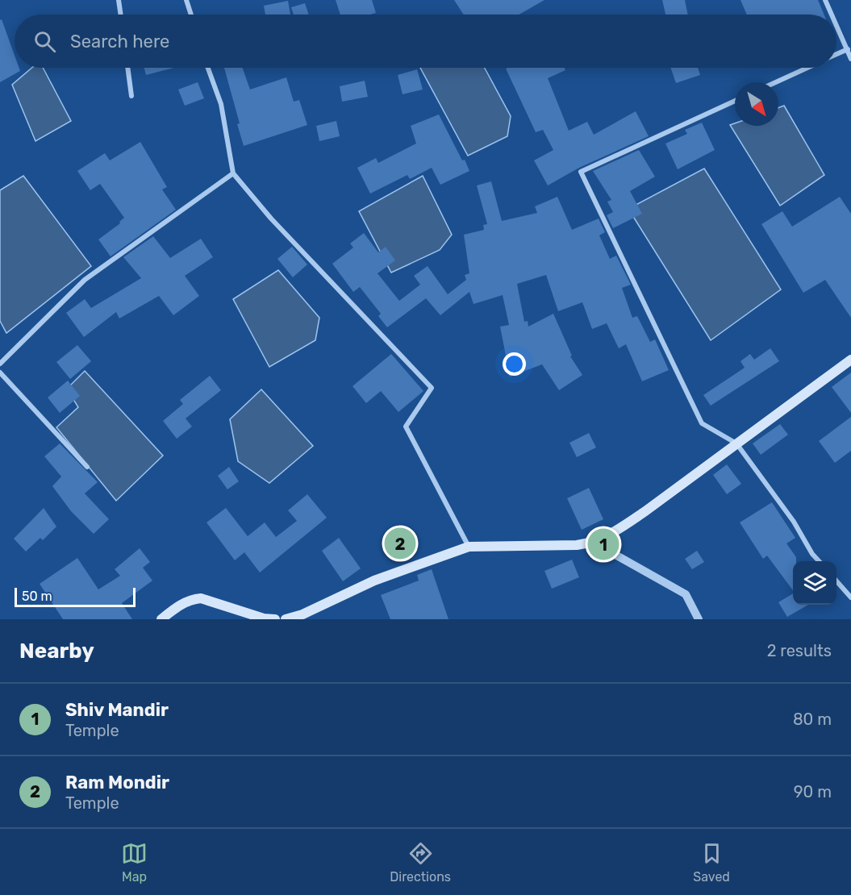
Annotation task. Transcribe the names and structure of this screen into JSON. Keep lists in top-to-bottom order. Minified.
{"scale_bar":"50 m","north":"bottom right","page":{"search":"Search here","pins":["2","1"],"scale":"50 m","heading":["Nearby","2 results"],"list":[{"mark":"1","name":"Shiv Mandir","note":"Temple","value":"80 m"},{"mark":"2","name":"Ram Mondir","note":"Temple","value":"90 m"}],"nav":["Map","Directions","Saved"]}}
